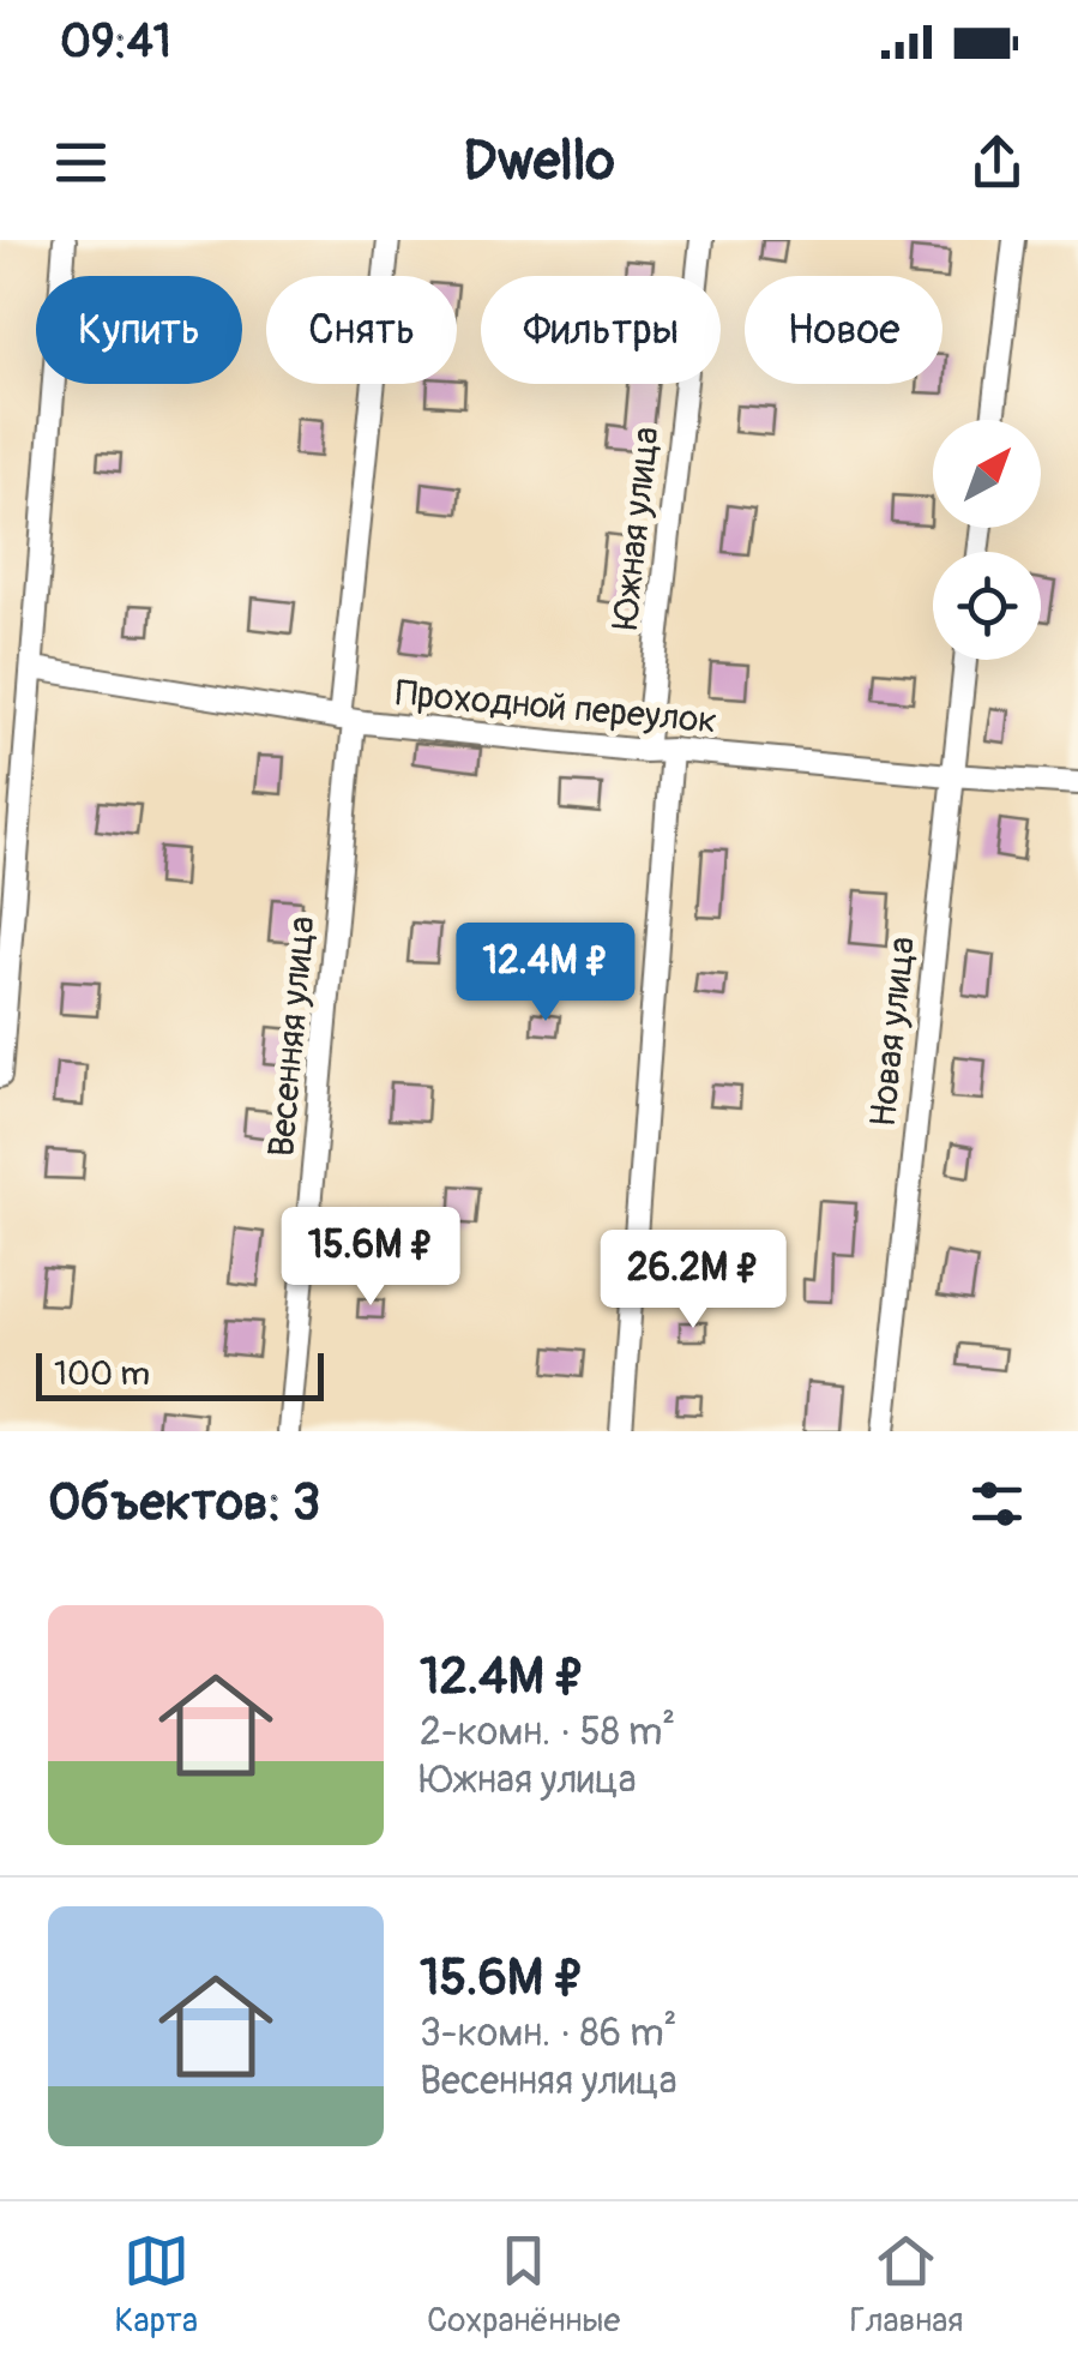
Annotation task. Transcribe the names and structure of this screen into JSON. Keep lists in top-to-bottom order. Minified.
{"streets":{"street":["Южная улица","Проходной переулок","Новая улица","Весенняя улица"]},"crossings":[["Южная улица","Проходной переулок"],["Проходной переулок","Новая улица"],["Проходной переулок","Весенняя улица"]],"scale_bar":"100 m","north":"top right","page":{"status":"09:41","header":"Dwello","chip":["Купить","Снять","Фильтры","Новое"],"price":["12.4M ₽","15.6M ₽","26.2M ₽"],"scale":"100 m","heading":"Объектов: 3","list":[{"name":"12.4M ₽","note":"2-комн. · 58 m² · Южная улица"},{"name":"15.6M ₽","note":"3-комн. · 86 m² · Весенняя улица"}],"tabs":["Карта","Сохранённые","Главная"]}}
